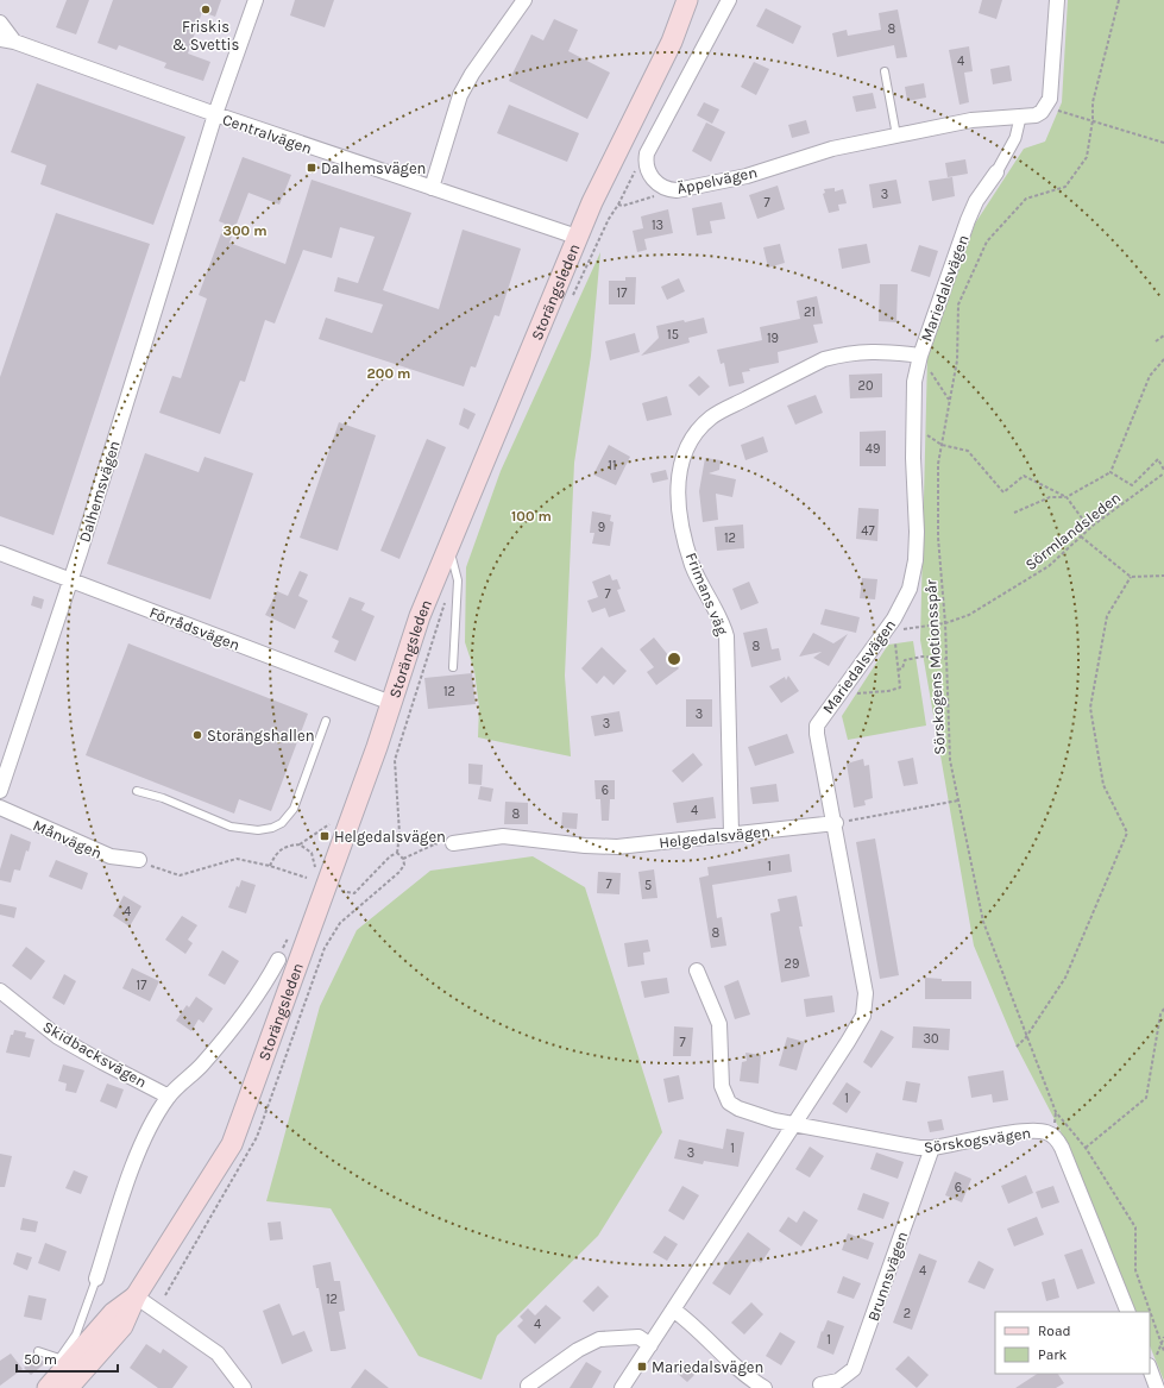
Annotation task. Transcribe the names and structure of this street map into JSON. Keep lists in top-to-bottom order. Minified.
{"streets":{"main road":["Storängsleden"],"street":["Centralvägen","Äppelvägen","Mariedalsvägen","Dalhemsvägen","Frimans väg","Förrådsvägen","Helgedalsvägen","Månvägen","Skidbacksvägen","Sörskogsvägen","Brunnsvägen"],"path":["Sörmlandsleden","Sörskogens Motionsspår"]},"crossings":[["Centralvägen","Storängsleden"],["Centralvägen","Dalhemsvägen"],["Äppelvägen","Mariedalsvägen"],["Mariedalsvägen","Sörmlandsleden"],["Mariedalsvägen","Frimans väg"],["Mariedalsvägen","Helgedalsvägen"],["Mariedalsvägen","Sörskogsvägen"],["Storängsleden","Förrådsvägen"],["Dalhemsvägen","Förrådsvägen"],["Sörmlandsleden","Sörskogens Motionsspår"],["Frimans väg","Helgedalsvägen"],["Sörskogsvägen","Brunnsvägen"]],"places":{"other":["Friskis & Svettis","Storängshallen"],"transit":["Dalhemsvägen","Helgedalsvägen","Mariedalsvägen"]},"house_numbers":["8","4","3","7","13","17","21","15","19","20","49","11","9","47","12","7","8","12","3","3","6","4","8","1","7","5","4","8","29","17","30","7","1","1","3","6","4","12","2","4","1"],"legend":["Road","Park"],"scale_bar":"50 m","rings":["300 m","200 m","100 m"]}
